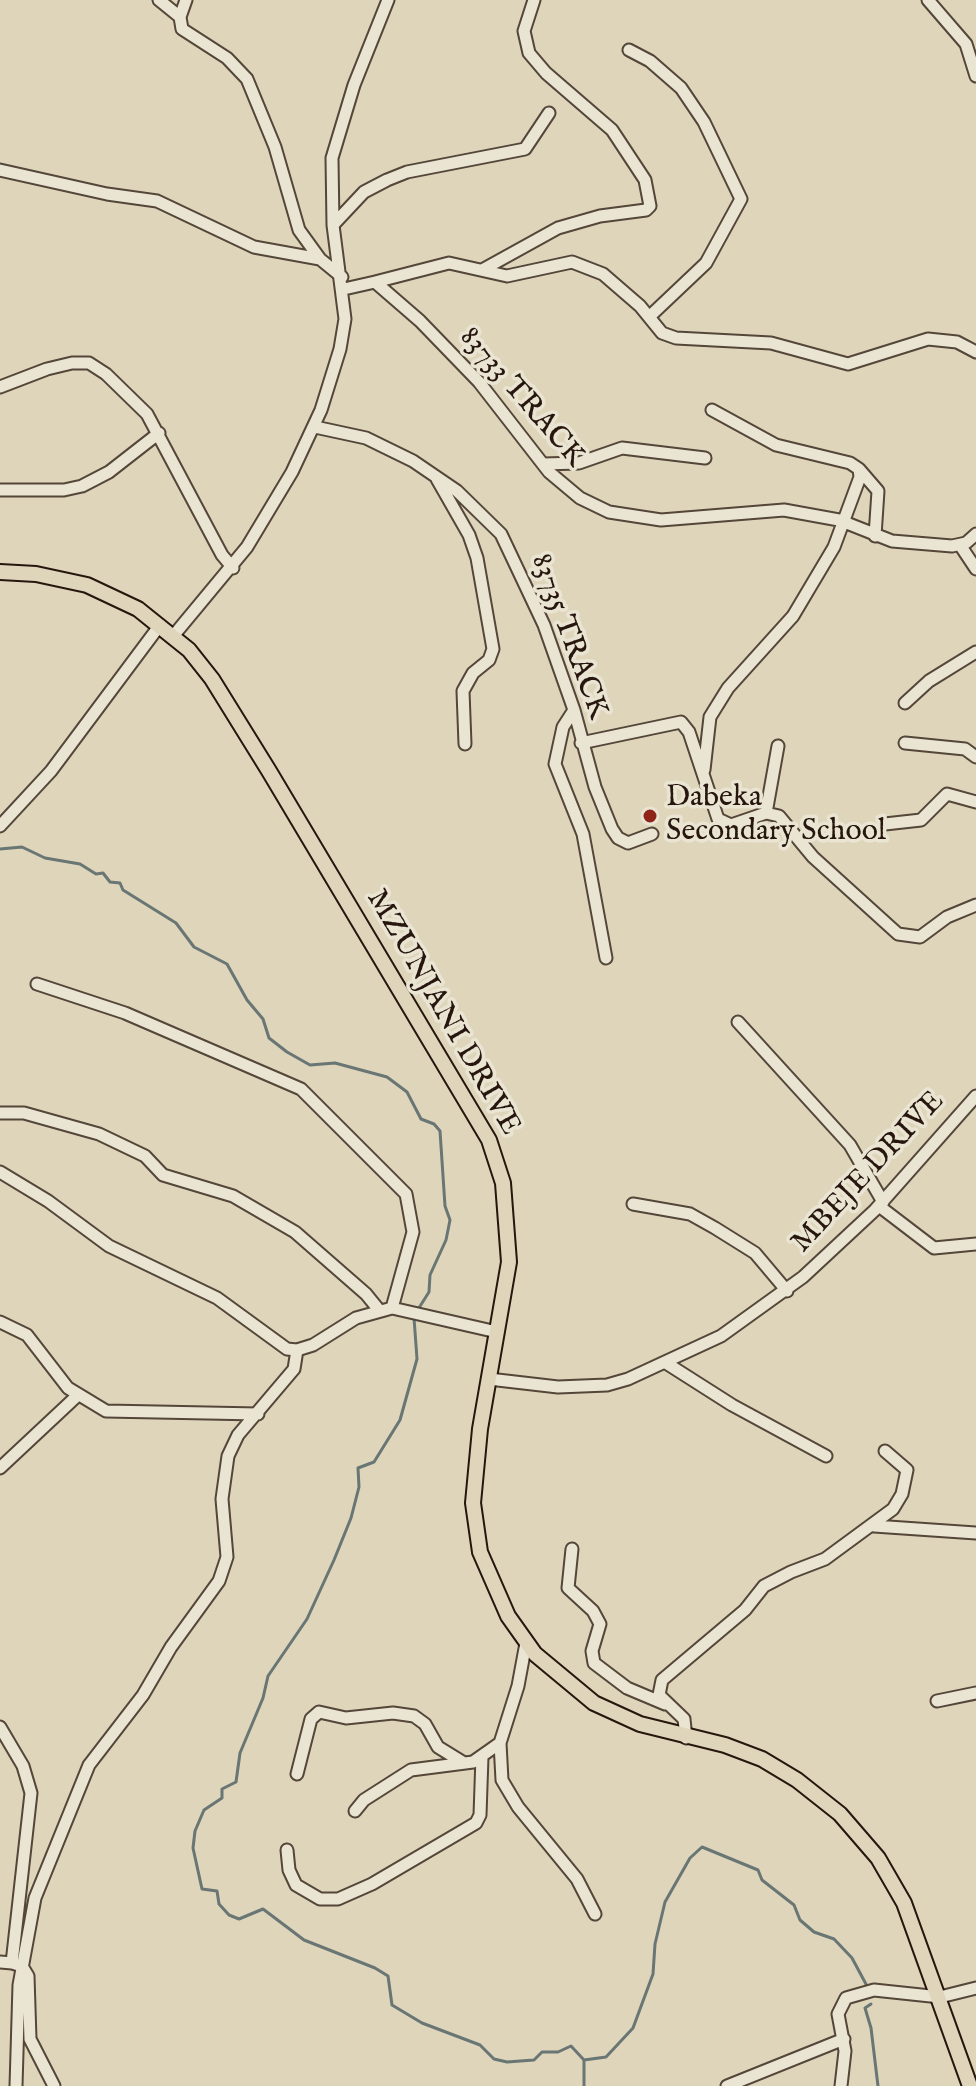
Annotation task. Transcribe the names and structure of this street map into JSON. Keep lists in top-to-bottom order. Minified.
{"streets":{"main road":["MZUNJANI DRIVE"],"street":["83733 TRACK","83735 TRACK","MBEJE DRIVE"]},"crossings":[["MZUNJANI DRIVE","MBEJE DRIVE"]],"places":["Dabeka Secondary School"]}
